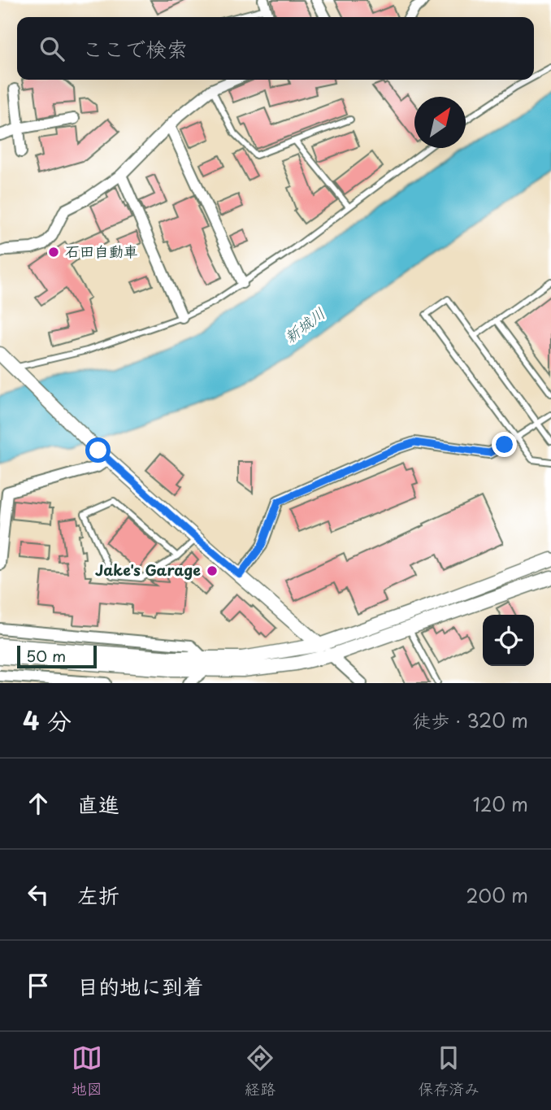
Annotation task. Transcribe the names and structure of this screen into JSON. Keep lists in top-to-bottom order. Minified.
{"water":["新城川"],"places":["石田自動車","Jake's Garage"],"scale_bar":"50 m","north":"top right","page":{"search":"ここで検索","scale":"50 m","heading":["4 分","徒歩 · 320 m"],"list":[["直進","120 m"],["左折","200 m"],"目的地に到着"],"nav":["地図","経路","保存済み"]}}
